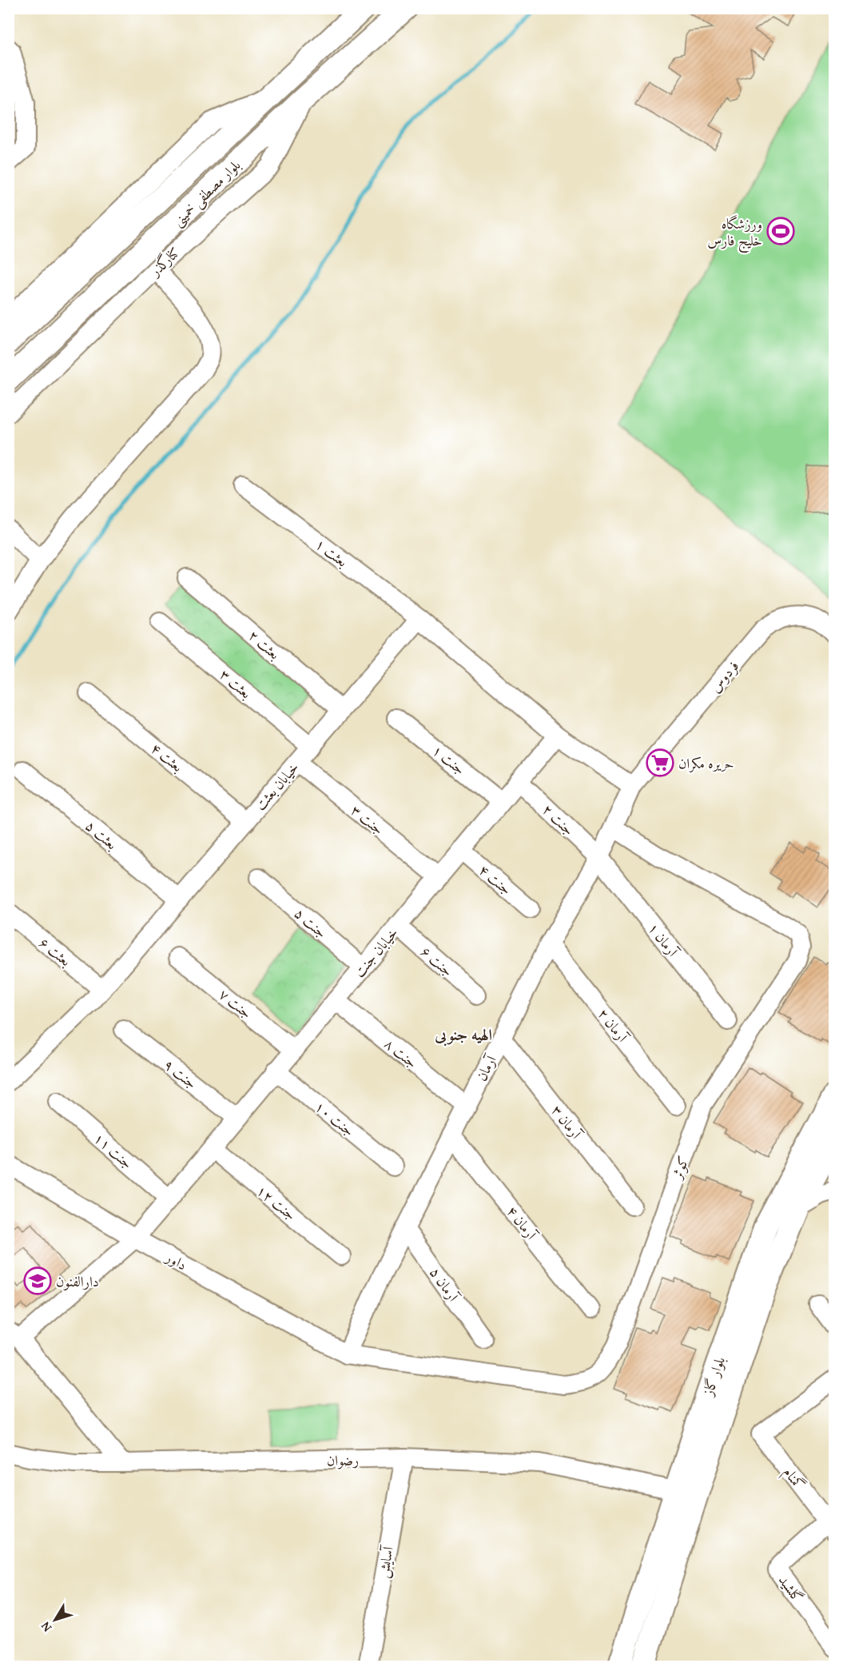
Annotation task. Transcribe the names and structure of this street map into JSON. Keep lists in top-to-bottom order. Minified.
{"streets":{"main road":["بلوار مصطفی خمینی","بلوار گاز"],"street":["کنارگذر","بعثت ۱","بعثت ۲","فردوس","بعثت ۳","بعثت ۴","جنت ۱","خیابان بعثت","جنت ۳","جنت ۲","بعثت ۵","جنت ۴","جنت ۵","آرمان ۱","بعثت ۶","خیابان جنت","جنت ۶","جنت ۷","آرمان ۲","جنت ۸","آرمان","جنت ۹","جنت ۱۰","آرمان ۳","جنت ۱۱","کوثر","جنت ۱۲","آرمان ۴","داور","آرمان ۵","رضوان","گمنام","آسایش","گلشید"]},"crossings":[["بلوار مصطفی خمینی","کنارگذر"],["بعثت ۱","خیابان بعثت"],["بعثت ۲","خیابان بعثت"],["فردوس","آرمان"],["بعثت ۳","خیابان بعثت"],["بعثت ۴","خیابان بعثت"],["جنت ۱","خیابان جنت"],["خیابان بعثت","جنت ۳"],["خیابان بعثت","بعثت ۵"],["خیابان بعثت","بعثت ۶"],["جنت ۳","خیابان جنت"],["جنت ۲","آرمان ۱"],["جنت ۲","خیابان جنت"],["جنت ۲","آرمان"],["جنت ۴","خیابان جنت"],["جنت ۵","خیابان جنت"],["آرمان ۱","آرمان"],["خیابان جنت","جنت ۶"],["خیابان جنت","جنت ۷"],["خیابان جنت","جنت ۸"],["خیابان جنت","جنت ۹"],["خیابان جنت","جنت ۱۰"],["خیابان جنت","جنت ۱۱"],["خیابان جنت","جنت ۱۲"],["خیابان جنت","داور"],["آرمان ۲","آرمان"],["جنت ۸","آرمان"],["آرمان","آرمان ۳"],["آرمان","کوثر"],["آرمان","آرمان ۴"],["آرمان","داور"],["آرمان","آرمان ۵"],["کوثر","داور"],["بلوار گاز","رضوان"],["رضوان","آسایش"],["گمنام","گلشید"]],"districts":["الهیه جنوبی"],"places":{"sports":["ورزشگاه خلیج فارس"],"supermarket":["حریره مکران"],"school or university":["دارالفنون"]},"north":"bottom left"}
